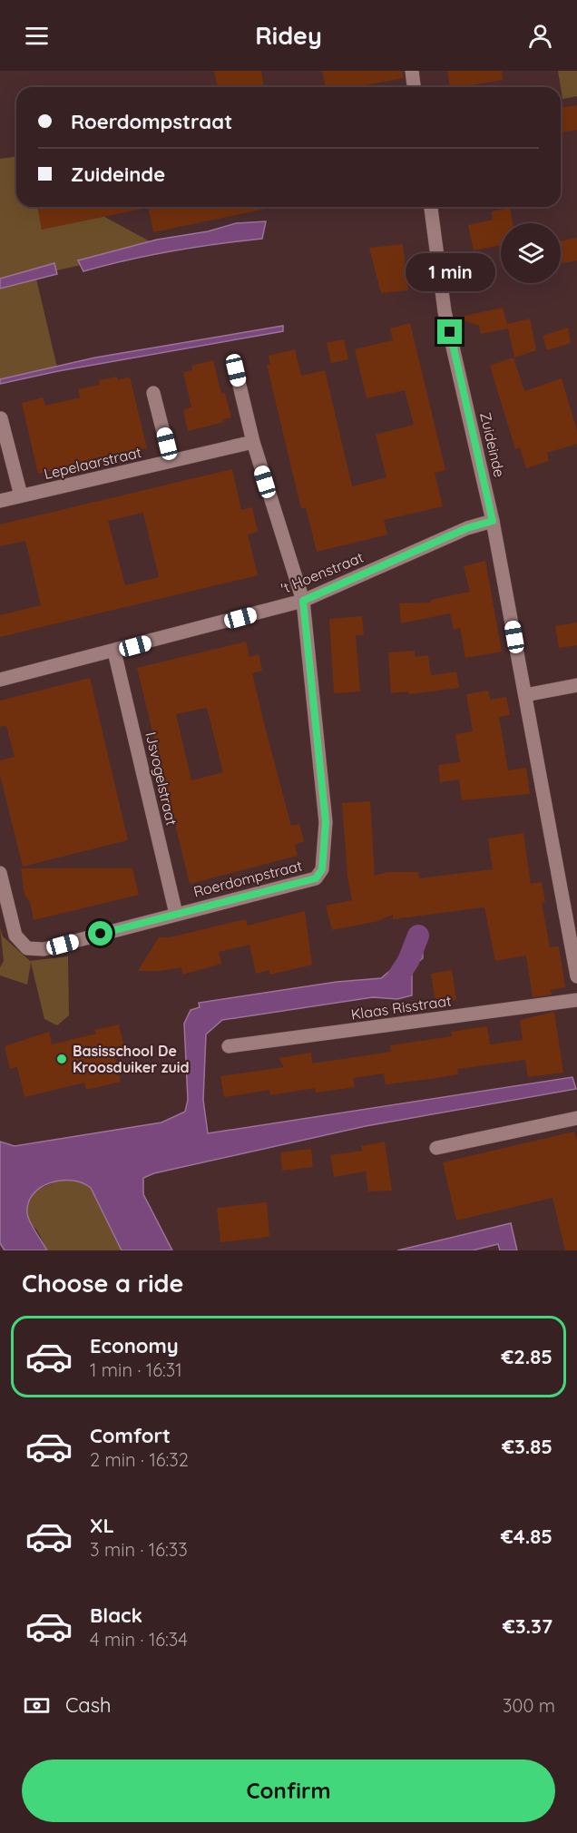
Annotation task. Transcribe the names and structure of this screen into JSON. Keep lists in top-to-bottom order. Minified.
{"streets":{"street":["Zuideinde","Lepelaarstraat","'t Hoenstraat","IJsvogelstraat","Roerdompstraat","Klaas Risstraat"]},"crossings":[["Zuideinde","'t Hoenstraat"],["Lepelaarstraat","Roerdompstraat"],["'t Hoenstraat","IJsvogelstraat"],["'t Hoenstraat","Roerdompstraat"],["IJsvogelstraat","Roerdompstraat"]],"places":["Basisschool De Kroosduiker zuid"],"page":{"header":"Ridey","banner":["Roerdompstraat","Zuideinde"],"bubble":"1 min","heading":"Choose a ride","list":[{"name":"Economy","note":"1 min · 16:31","value":"€2.85"},{"name":"Comfort","note":"2 min · 16:32","value":"€3.85"},{"name":"XL","note":"3 min · 16:33","value":"€4.85"},{"name":"Black","note":"4 min · 16:34","value":"€3.37"}],"pay":["Cash","300 m"],"buttons":"Confirm"}}
